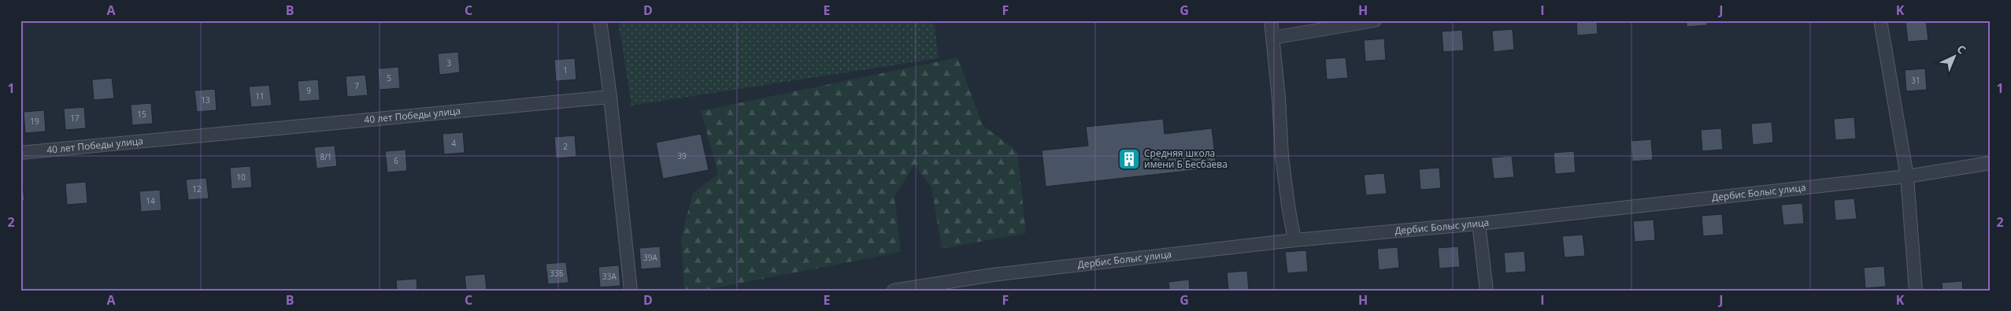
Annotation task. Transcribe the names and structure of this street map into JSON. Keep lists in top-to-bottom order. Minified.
{"streets":{"street":["40 лет Победы улица","Дербис Болыс улица"]},"places":{"building":["Средняя школа имени Б Бесбаева"]},"house_numbers":["3","1","5","31","7","9","11","13","15","17","19","4","2","39","8/1","6","10","12","14","39А","33Б","33А"],"north":"top right","grid":{"columns":["A","B","C","D","E","F","G","H","I","J","K"],"rows":["1","2"]}}
